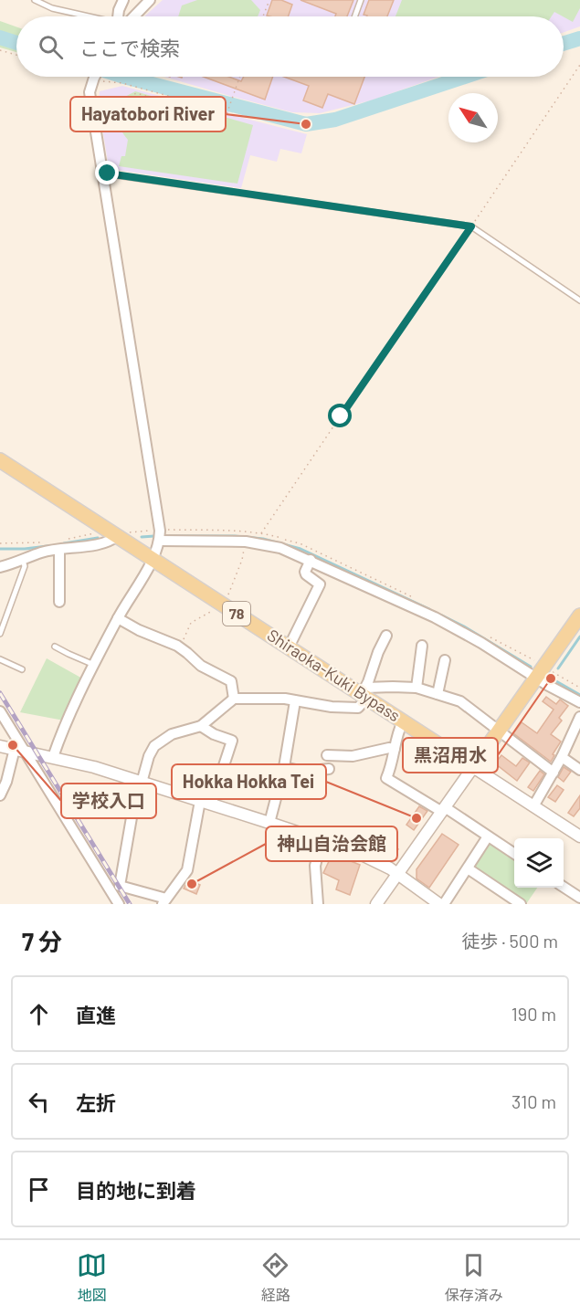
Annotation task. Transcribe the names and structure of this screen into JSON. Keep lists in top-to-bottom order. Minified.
{"streets":{"main road":["78","Shiraoka-Kuki Bypass"]},"places":["Hayatobori River","黒沼用水","学校入口","Hokka Hokka Tei","神山自治会館"],"north":"top left","page":{"search":"ここで検索","heading":["7 分","徒歩 · 500 m"],"list":[["直進","190 m"],["左折","310 m"],"目的地に到着"],"nav":["地図","経路","保存済み"]}}
